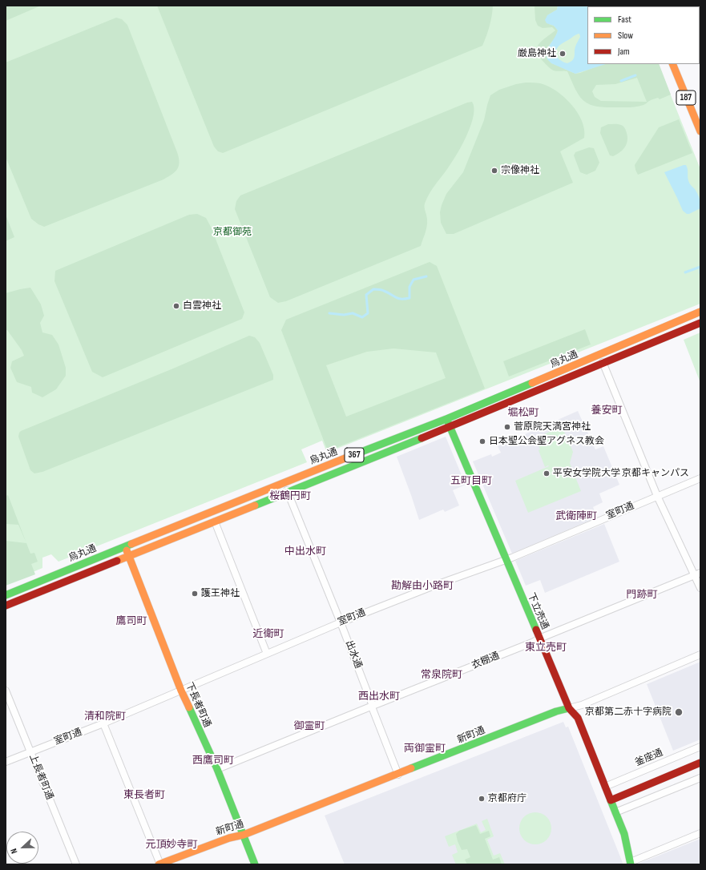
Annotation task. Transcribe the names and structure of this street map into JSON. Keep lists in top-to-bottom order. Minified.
{"streets":{"main road":["187","烏丸通","367","下立売通","下長者町通","新町通"],"street":["室町通","出水通","衣棚通","釜座通","上長者町通"]},"crossings":[["烏丸通","下立売通"],["烏丸通","出水通"],["烏丸通","下長者町通"],["室町通","下立売通"],["室町通","出水通"],["室町通","下長者町通"],["室町通","上長者町通"],["下立売通","衣棚通"],["下立売通","新町通"],["下立売通","釜座通"],["出水通","衣棚通"],["出水通","新町通"],["衣棚通","下長者町通"],["下長者町通","新町通"]],"districts":["養安町","堀松町","五町目町","桜鶴円町","武衛陣町","中出水町","勘解由小路町","門跡町","鷹司町","近衛町","東立売町","常泉院町","西出水町","清和院町","御霊町","両御霊町","西鷹司町","東長者町","元頂妙寺町"],"parks":["京都御苑"],"places":["厳島神社","宗像神社","白雲神社","菅原院天満宮神社","日本聖公会聖アグネス教会","平安女学院大学 京都キャンパス","護王神社","京都第二赤十字病院","京都府庁"],"legend":["Fast","Slow","Jam"],"north":"left"}
